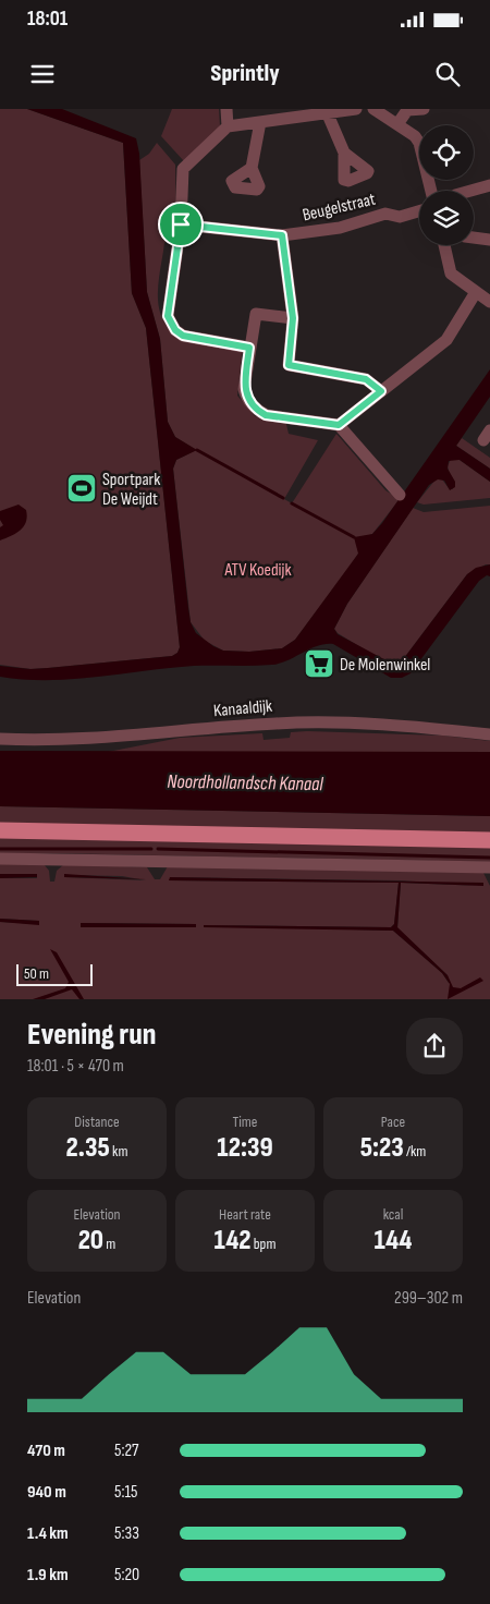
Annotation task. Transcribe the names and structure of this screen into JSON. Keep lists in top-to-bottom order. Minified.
{"streets":{"street":["Beugelstraat","Kanaaldijk"]},"water":["Noordhollandsch Kanaal"],"parks":["ATV Koedijk"],"places":{"sports":["Sportpark De Weijdt"],"supermarket":["De Molenwinkel"]},"scale_bar":"50 m","page":{"status":"18:01","header":"Sprintly","scale":"50 m","heading":["Evening run","18:01 · 5 × 470 m"],"stats":[["Distance","2.35 km"],["Time","12:39"],["Pace","5:23 /km"],["Elevation","20 m"],["Heart rate","142 bpm"],["kcal","144"]],"chart":["Elevation","299–302 m"],"list":[{"name":"470 m","note":"5:27"},{"name":"940 m","note":"5:15"},{"name":"1.4 km","note":"5:33"},{"name":"1.9 km","note":"5:20"}]}}
